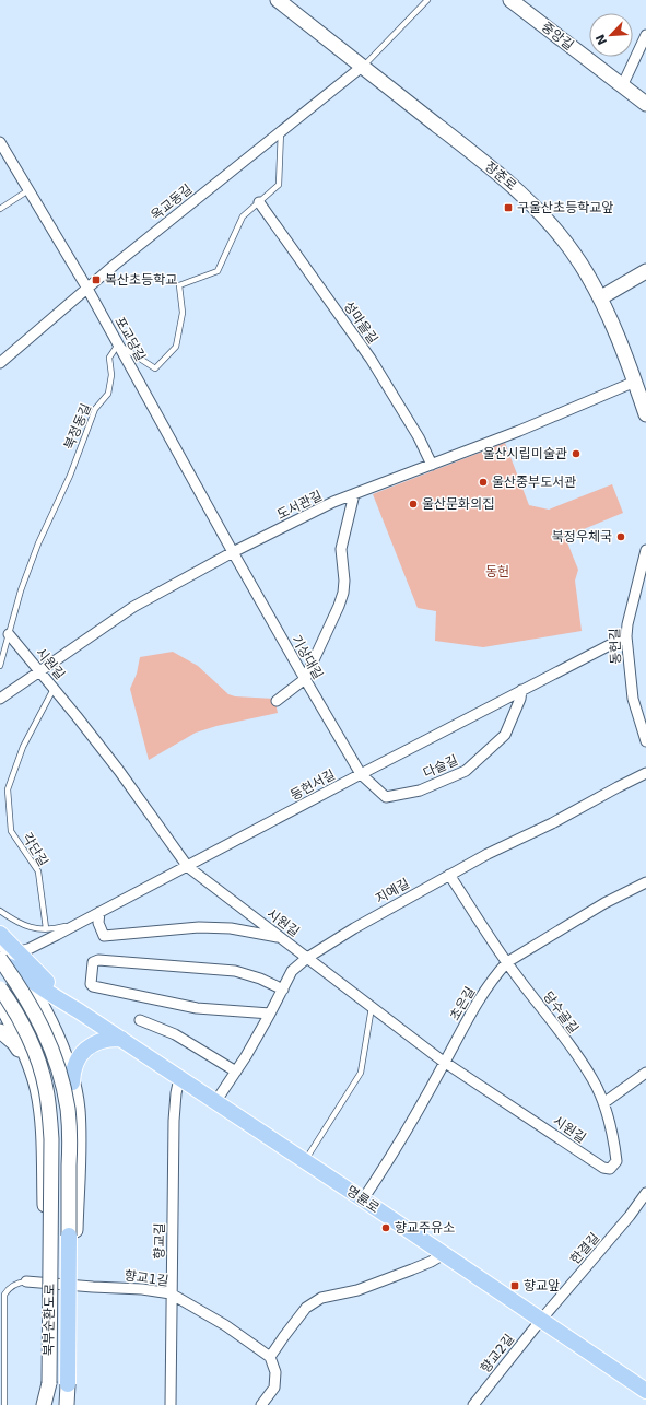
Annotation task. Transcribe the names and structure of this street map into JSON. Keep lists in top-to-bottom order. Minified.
{"streets":{"main road":["중앙길","장춘로","명륜로","북부순환도로"],"street":["옥교동길","성마을길","포교당길","도서관길","동헌길","기상대길","시원길","다슬길","동헌서길","지예길","초은길","당수골길","향교길","한결길","향교1길","향교2길"],"lane":["북정동길","각단길"]},"crossings":[["장춘로","옥교동길"],["장춘로","도서관길"],["옥교동길","포교당길"],["성마을길","도서관길"],["포교당길","북정동길"],["포교당길","도서관길"],["포교당길","기상대길"],["북정동길","시원길"],["도서관길","기상대길"],["도서관길","시원길"],["동헌길","동헌서길"],["기상대길","다슬길"],["기상대길","동헌서길"],["시원길","동헌서길"],["시원길","각단길"],["시원길","지예길"],["시원길","초은길"],["시원길","당수골길"],["다슬길","동헌서길"],["지예길","당수골길"],["지예길","명륜로"],["초은길","당수골길"],["초은길","명륜로"],["명륜로","향교길"],["명륜로","한결길"],["명륜로","향교2길"],["향교길","향교1길"],["한결길","향교2길"]],"parks":["동헌"],"places":{"transit":["구울산초등학교앞","복산초등학교","향교앞"],"other":["울산시립미술관","울산중부도서관","울산문화의집","북정우체국","향교주유소"]},"north":"bottom left"}
